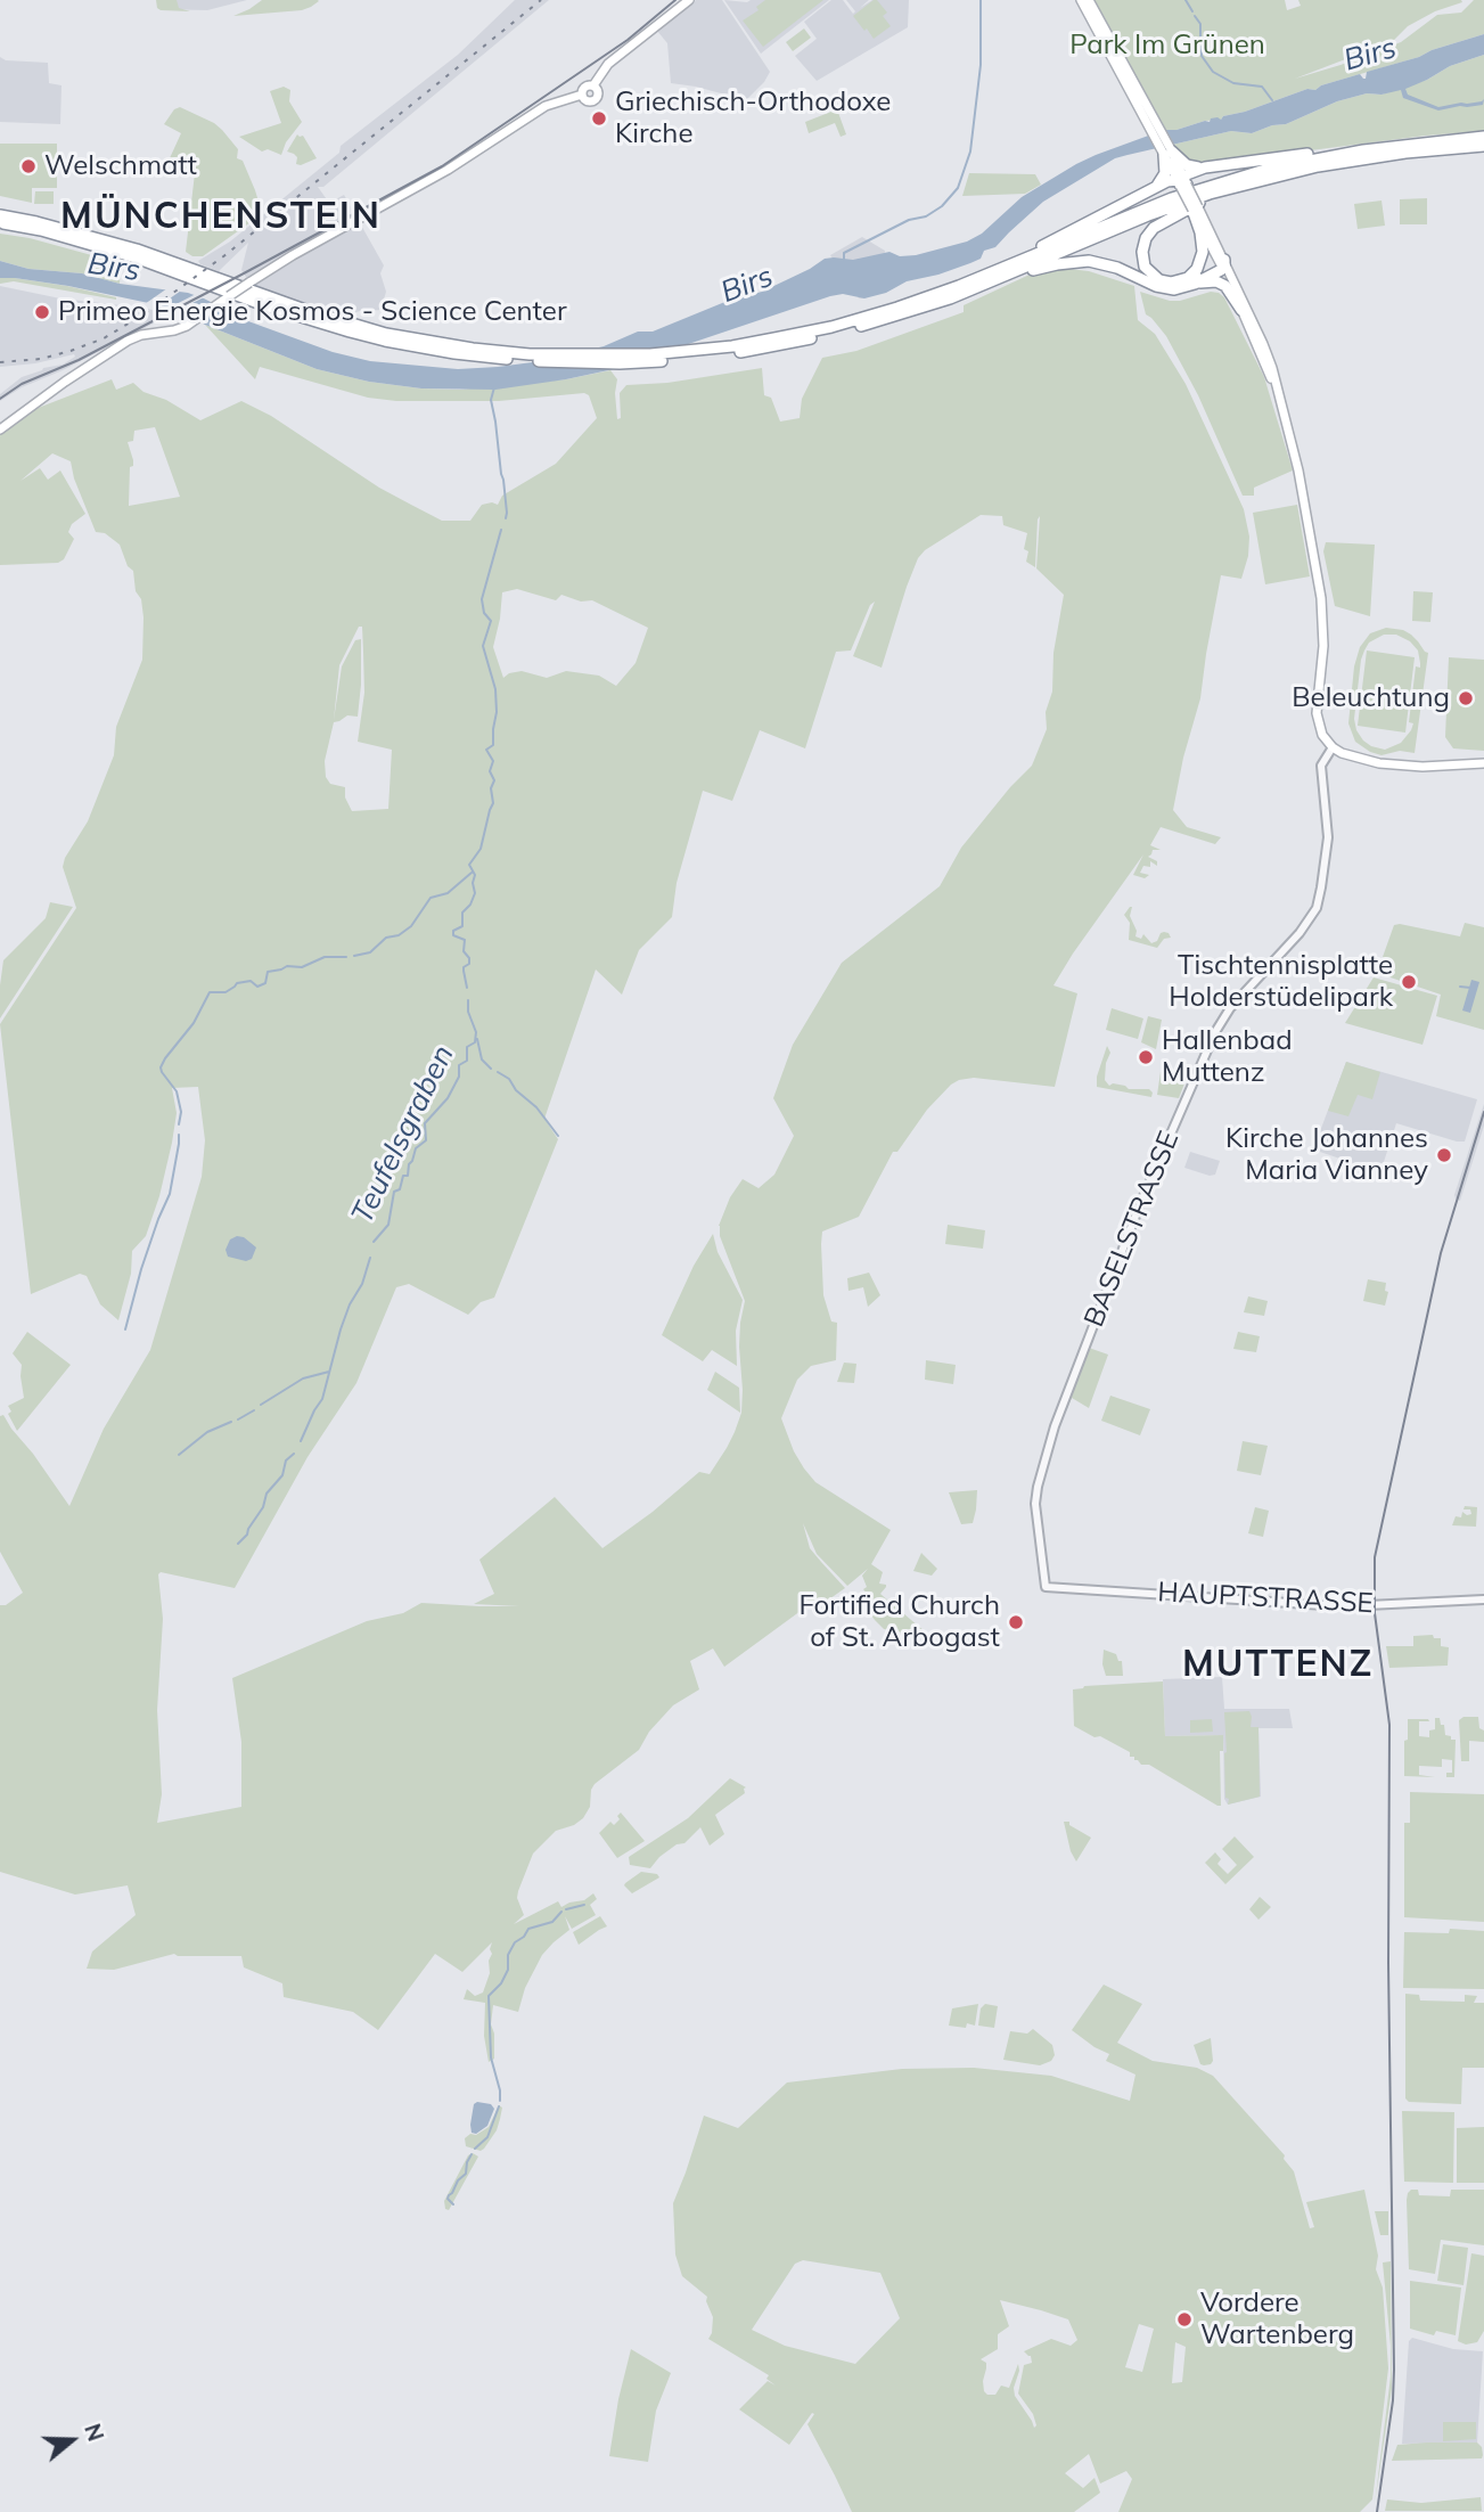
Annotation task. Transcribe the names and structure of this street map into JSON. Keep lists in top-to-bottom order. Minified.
{"streets":{"street":["BASELSTRASSE","HAUPTSTRASSE"]},"crossings":[["BASELSTRASSE","HAUPTSTRASSE"]],"districts":["MÜNCHENSTEIN","MUTTENZ"],"water":["Birs","Teufelsgraben"],"parks":["Park Im Grünen"],"places":["Griechisch-Orthodoxe Kirche","Welschmatt","Primeo Energie Kosmos - Science Center","Beleuchtung","Tischtennisplatte Holderstüdelipark","Hallenbad Muttenz","Kirche Johannes Maria Vianney","Fortified Church of St. Arbogast","Vordere Wartenberg"],"north":"right"}
